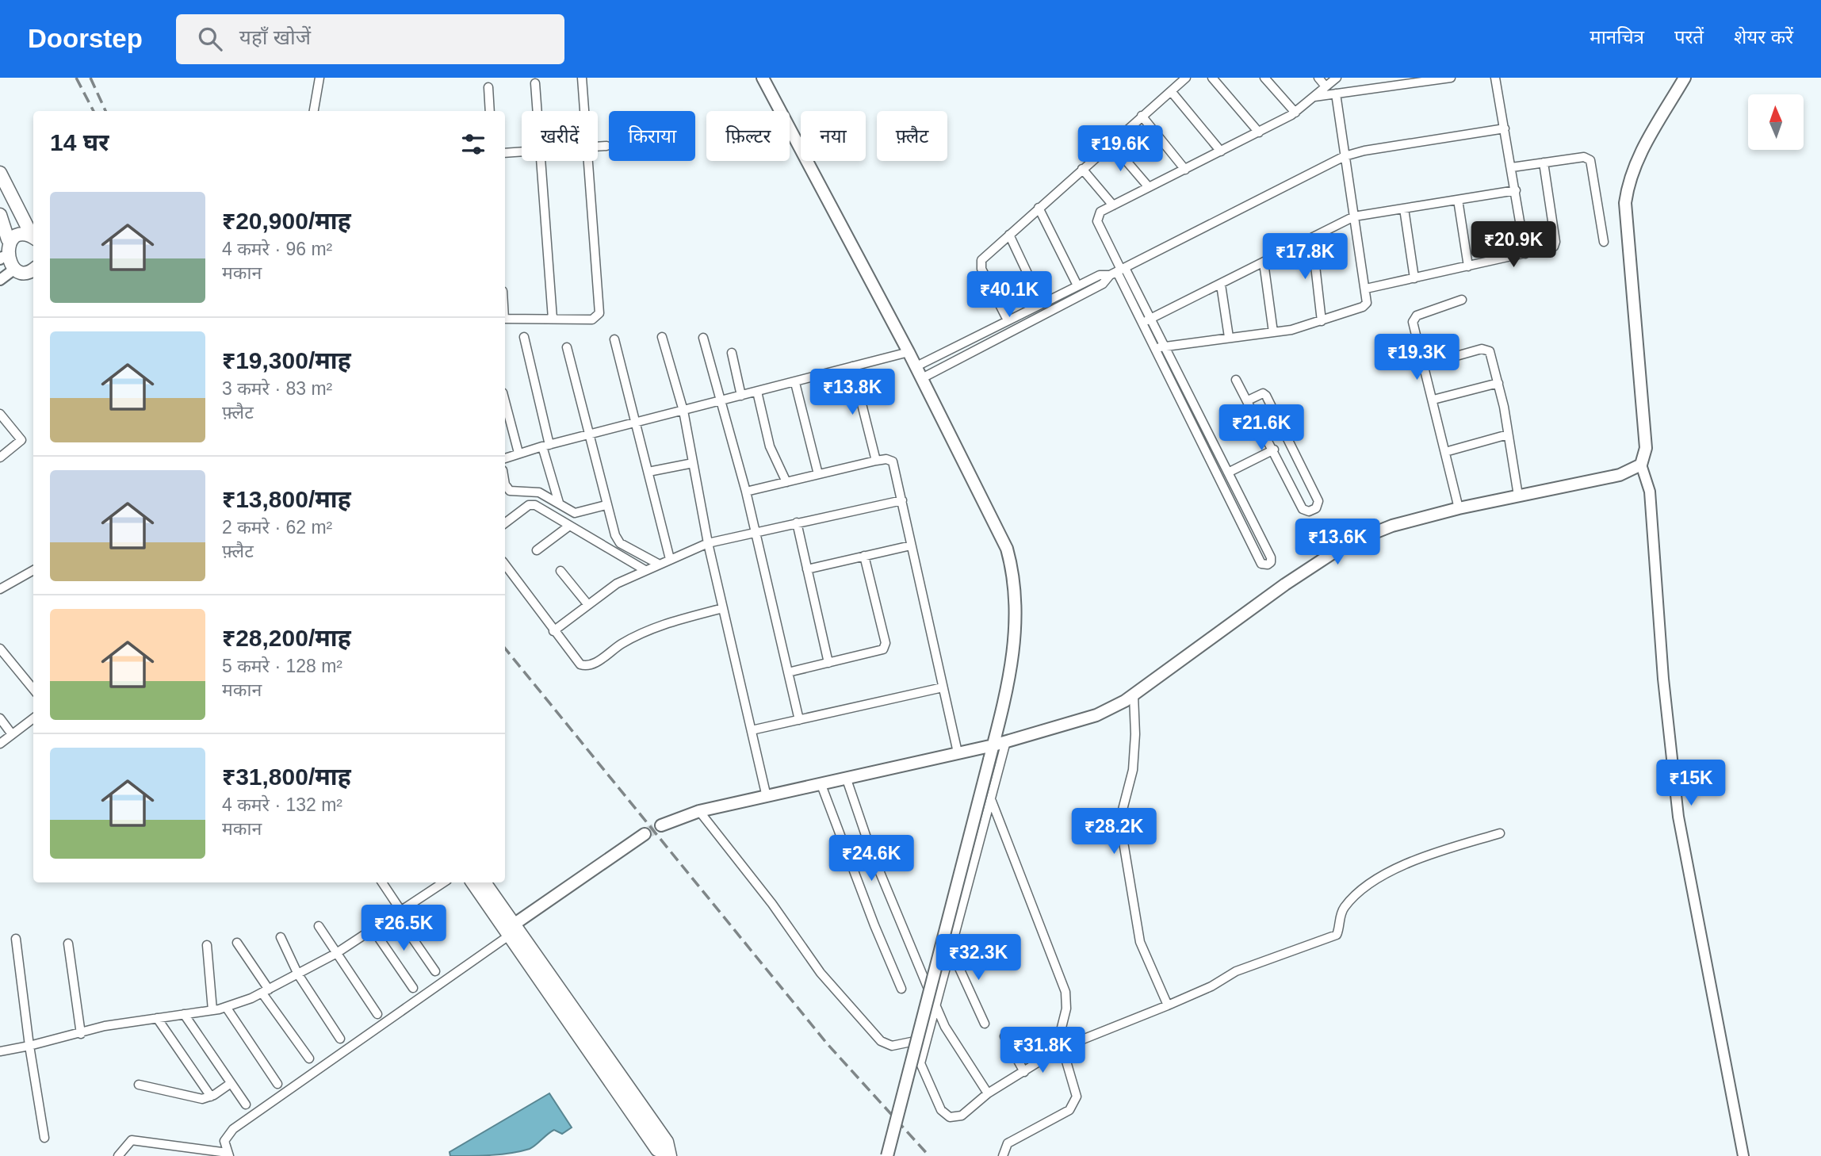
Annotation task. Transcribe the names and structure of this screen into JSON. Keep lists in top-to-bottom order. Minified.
{"north":"top","page":{"header":"Doorstep","search":"यहाँ खोजें","nav":["मानचित्र","परतें","शेयर करें"],"chip":["खरीदें","किराया","फ़िल्टर","नया","फ़्लैट"],"heading":"14 घर","price":["₹19.6K","₹20.9K","₹17.8K","₹40.1K","₹19.3K","₹13.8K","₹21.6K","₹13.6K","₹15K","₹28.2K","₹24.6K","₹26.5K","₹32.3K","₹31.8K"],"list":[{"name":"₹20,900/माह","note":"4 कमरे · 96 m² · मकान"},{"name":"₹19,300/माह","note":"3 कमरे · 83 m² · फ़्लैट"},{"name":"₹13,800/माह","note":"2 कमरे · 62 m² · फ़्लैट"},{"name":"₹28,200/माह","note":"5 कमरे · 128 m² · मकान"},{"name":"₹31,800/माह","note":"4 कमरे · 132 m² · मकान"}]}}
